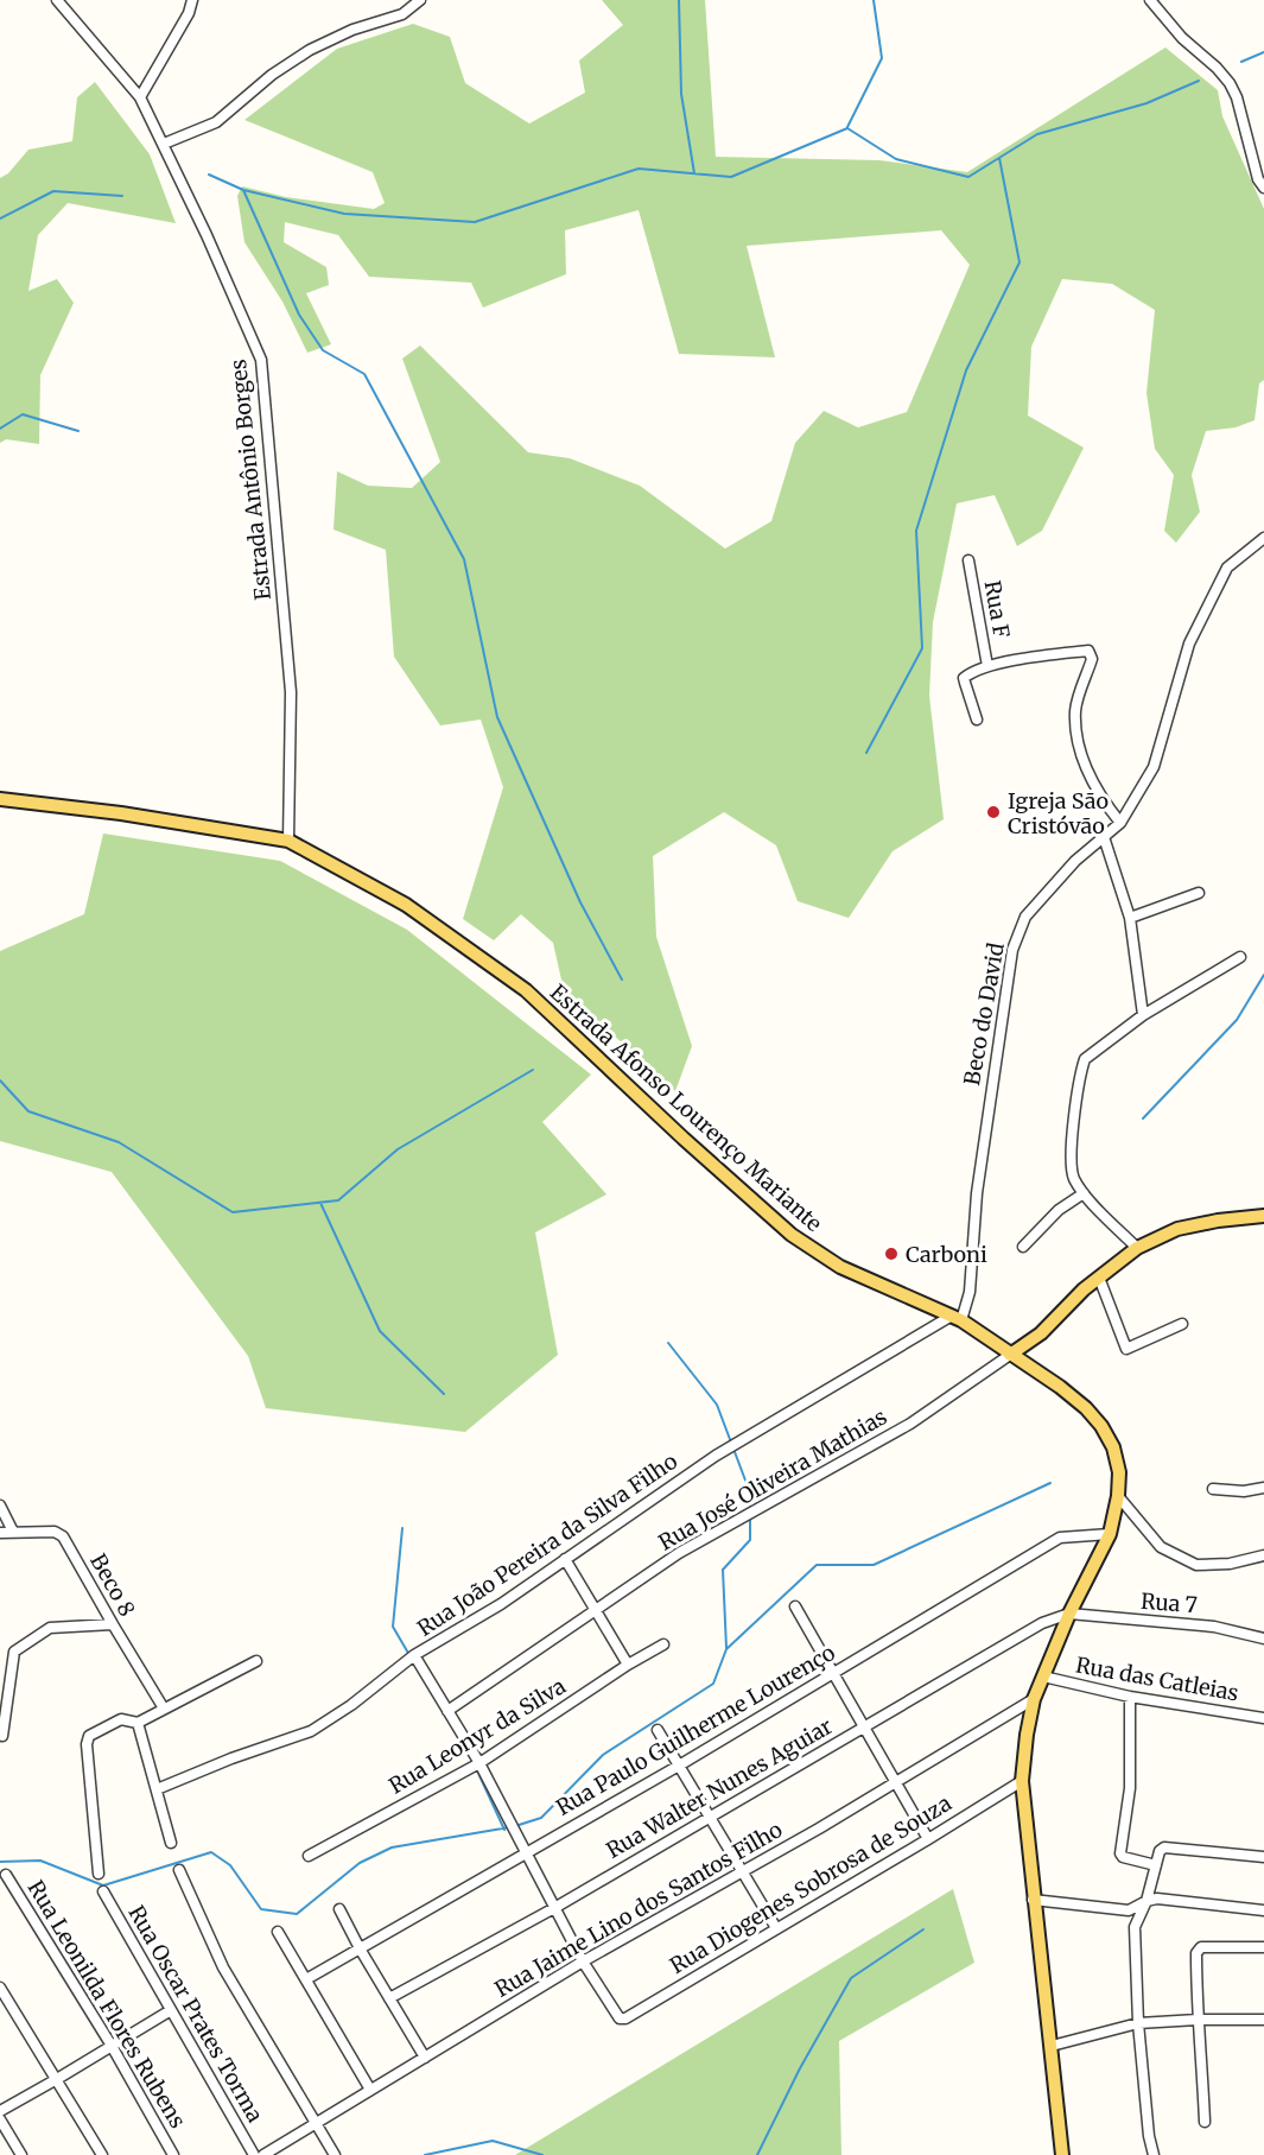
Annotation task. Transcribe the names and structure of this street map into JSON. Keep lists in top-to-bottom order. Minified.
{"streets":{"main road":["Estrada Afonso Lourenço Mariante"],"street":["Estrada Antônio Borges","Rua F","Beco do David","Rua José Oliveira Mathias","Rua João Pereira da Silva Filho","Beco 8","Rua 7","Rua das Catleias","Rua Paulo Guilherme Lourenço","Rua Leonyr da Silva","Rua Walter Nunes Aguiar","Rua Diogenes Sobrosa de Souza","Rua Jaime Lino dos Santos Filho","Rua Leonilda Flores Rubens","Rua Oscar Prates Torma"]},"crossings":[["Estrada Antônio Borges","Estrada Afonso Lourenço Mariante"],["Beco do David","Estrada Afonso Lourenço Mariante"],["Beco do David","Rua João Pereira da Silva Filho"],["Estrada Afonso Lourenço Mariante","Rua José Oliveira Mathias"],["Estrada Afonso Lourenço Mariante","Rua João Pereira da Silva Filho"],["Estrada Afonso Lourenço Mariante","Rua 7"],["Estrada Afonso Lourenço Mariante","Rua das Catleias"],["Estrada Afonso Lourenço Mariante","Rua Paulo Guilherme Lourenço"],["Estrada Afonso Lourenço Mariante","Rua Walter Nunes Aguiar"],["Estrada Afonso Lourenço Mariante","Rua Diogenes Sobrosa de Souza"],["Estrada Afonso Lourenço Mariante","Rua Jaime Lino dos Santos Filho"],["Rua 7","Rua Walter Nunes Aguiar"],["Rua Diogenes Sobrosa de Souza","Rua Jaime Lino dos Santos Filho"]],"places":["Igreja São Cristóvão","Carboni"]}
